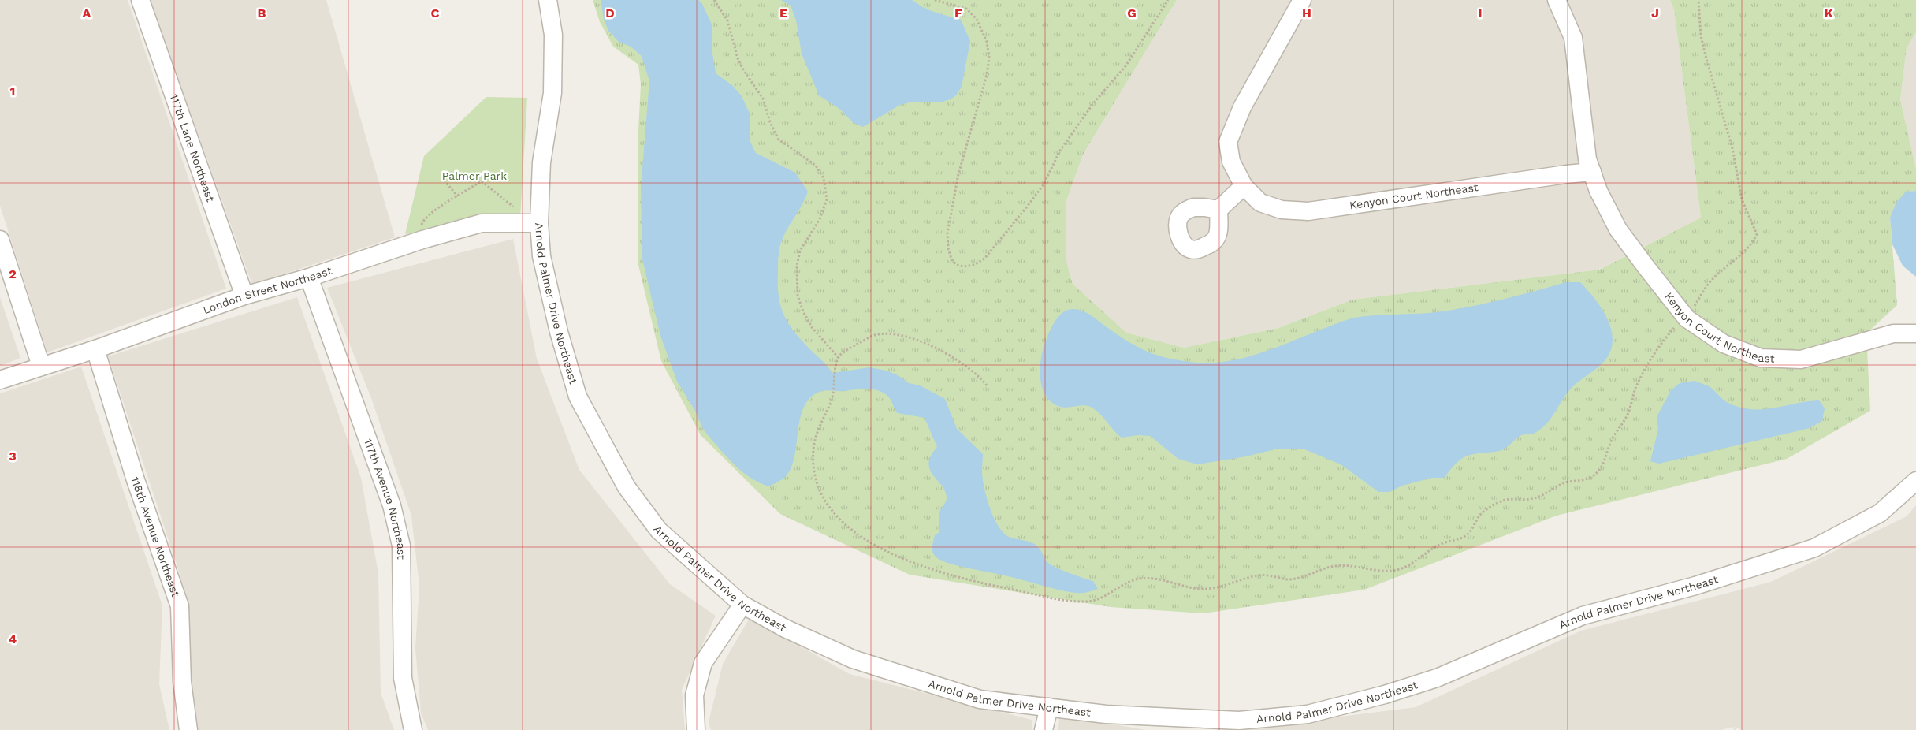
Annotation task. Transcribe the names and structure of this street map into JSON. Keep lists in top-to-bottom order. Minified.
{"streets":{"street":["117th Lane Northeast","Kenyon Court Northeast","London Street Northeast","Arnold Palmer Drive Northeast","117th Avenue Northeast","118th Avenue Northeast"]},"crossings":[["117th Lane Northeast","London Street Northeast"],["London Street Northeast","Arnold Palmer Drive Northeast"],["London Street Northeast","117th Avenue Northeast"],["London Street Northeast","118th Avenue Northeast"]],"parks":["Palmer Park"],"grid":{"columns":["A","B","C","D","E","F","G","H","I","J","K"],"rows":["1","2","3","4"]}}
